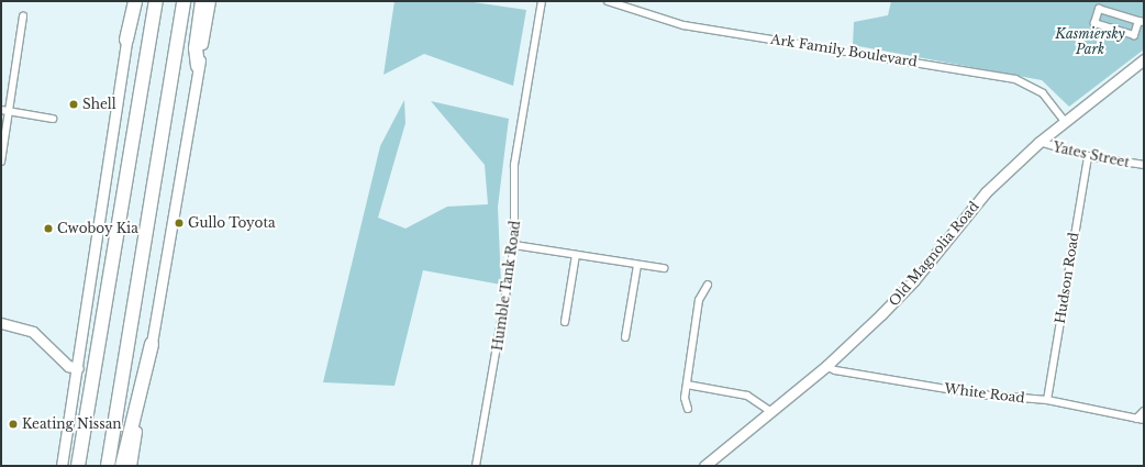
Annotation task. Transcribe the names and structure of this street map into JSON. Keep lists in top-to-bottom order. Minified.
{"streets":{"main road":["Old Magnolia Road"],"street":["Ark Family Boulevard","Yates Street","Hudson Road","Humble Tank Road","White Road"]},"crossings":[["Ark Family Boulevard","Old Magnolia Road"],["Yates Street","Old Magnolia Road"],["Yates Street","Hudson Road"],["Old Magnolia Road","White Road"],["Hudson Road","White Road"]],"parks":["Kasmiersky Park"],"places":["Shell","Gullo Toyota","Cwoboy Kia","Keating Nissan"]}
